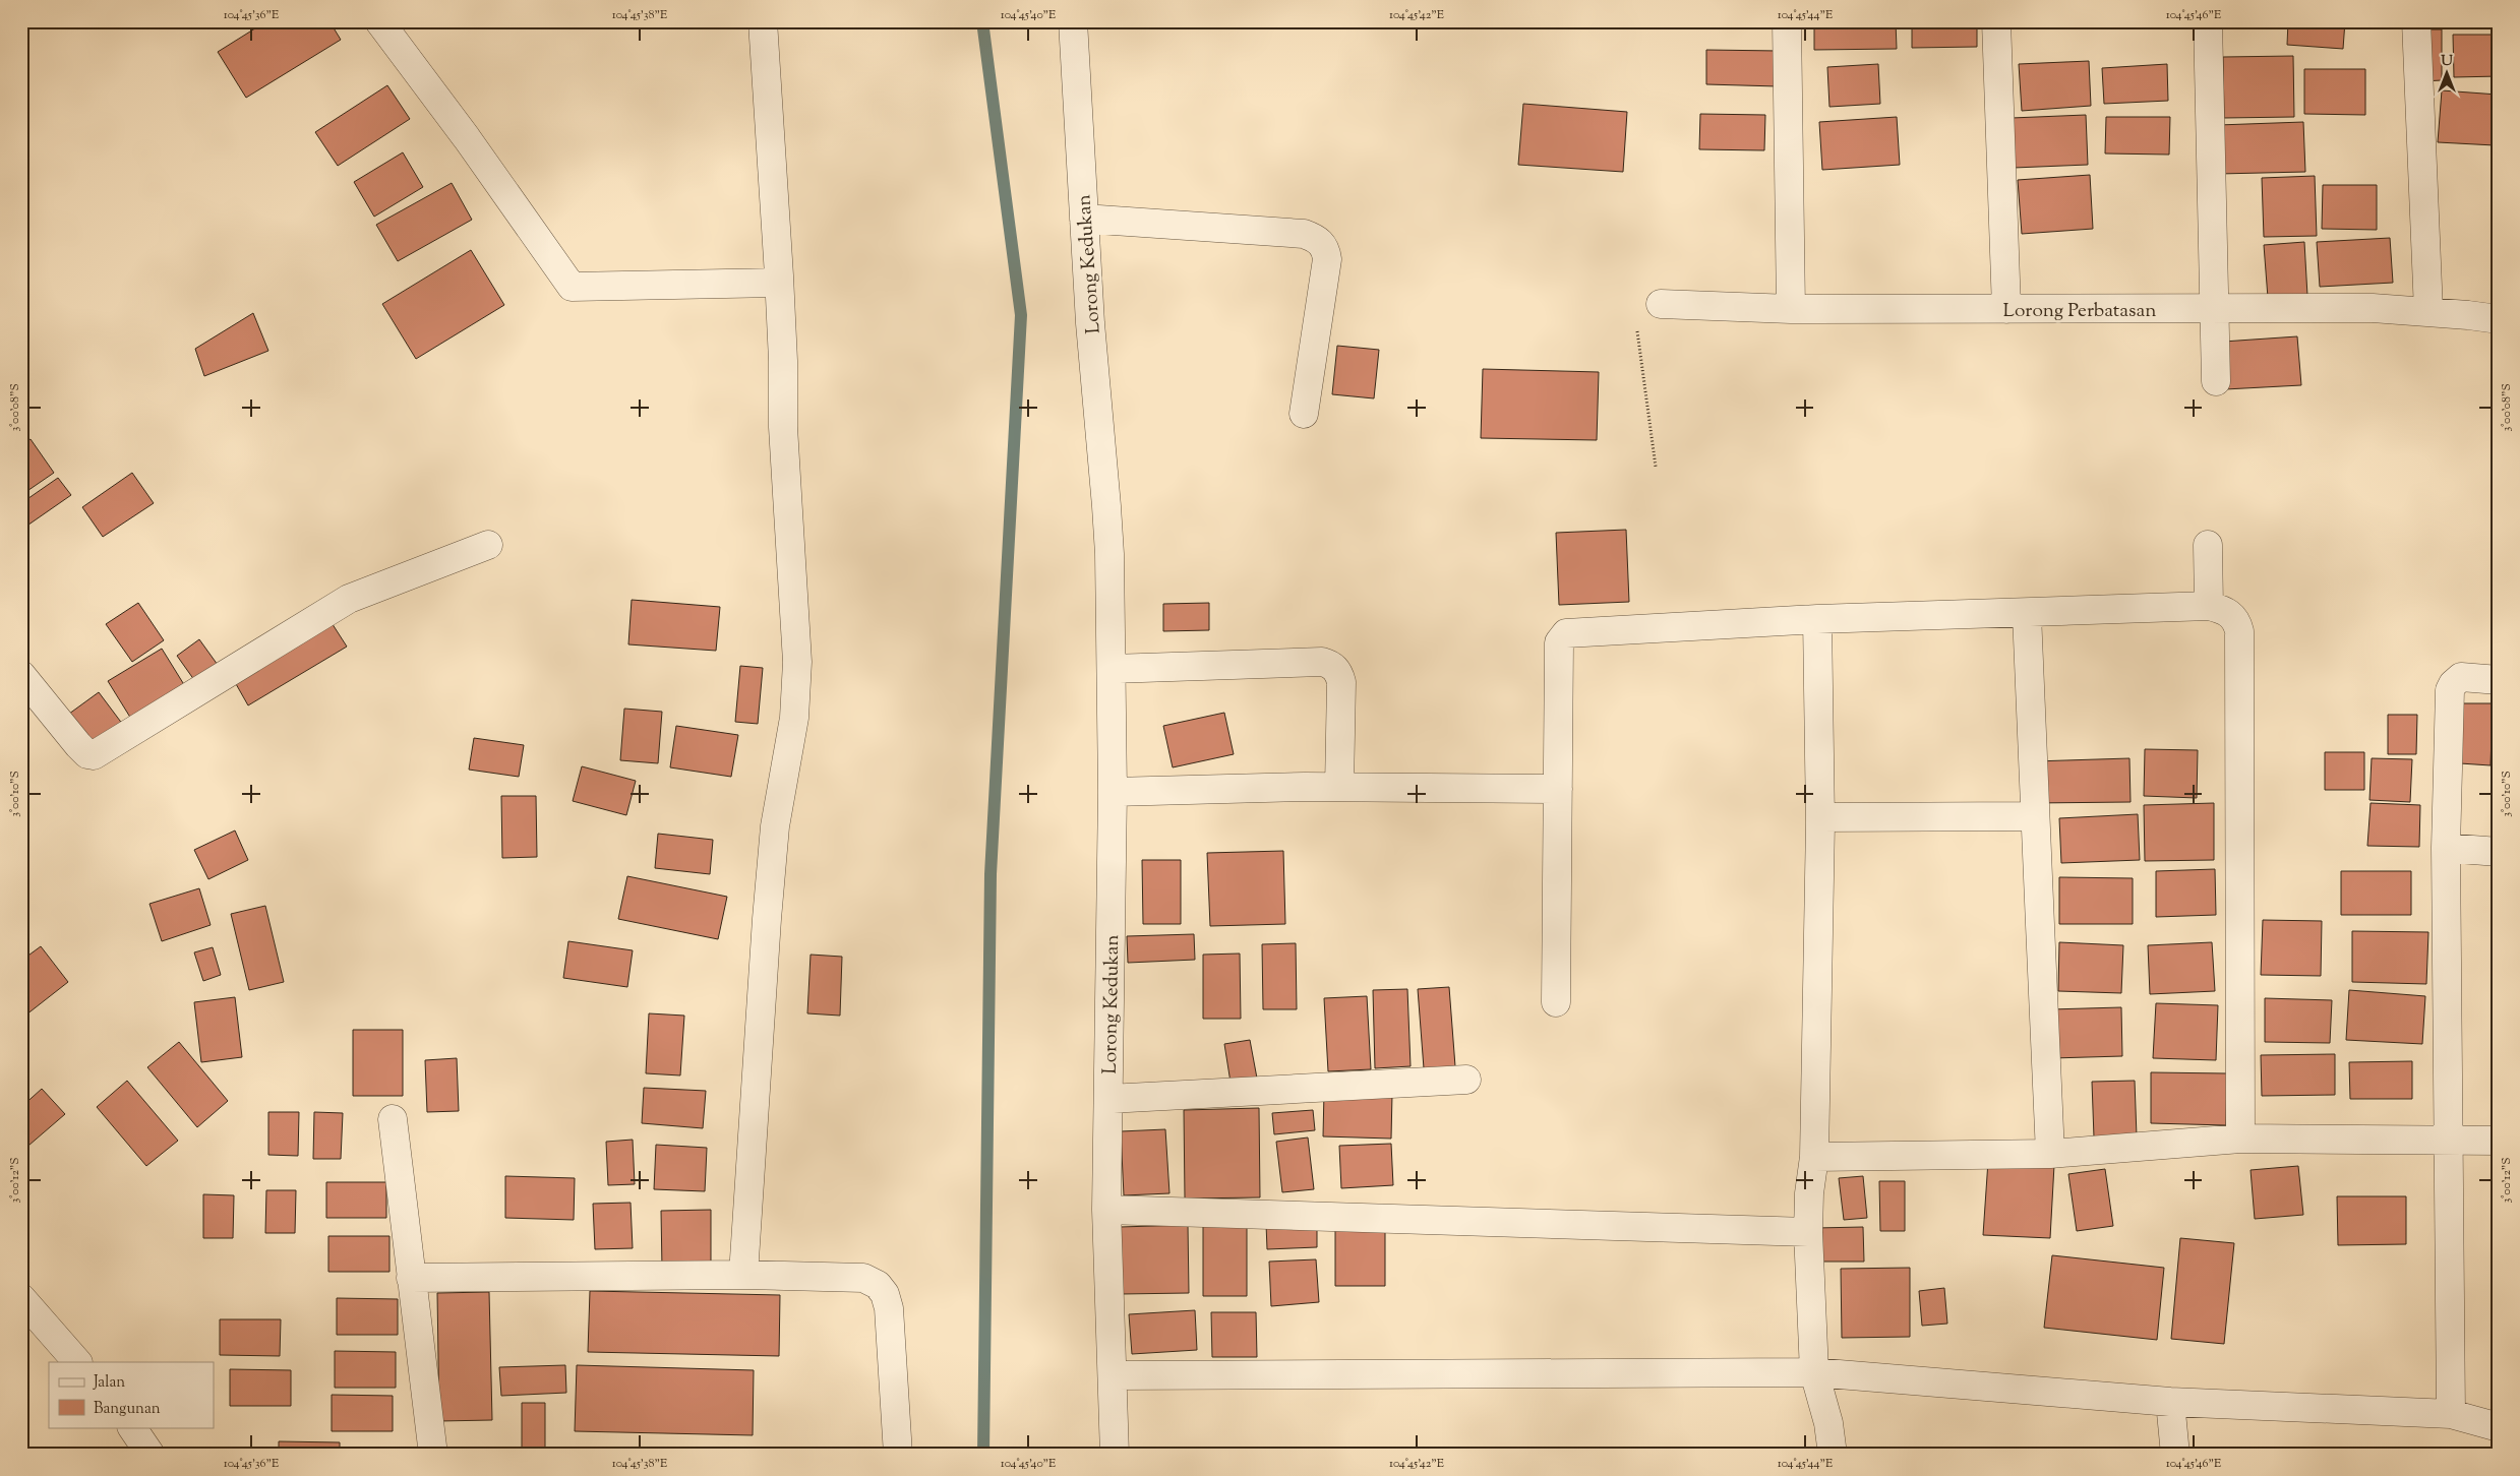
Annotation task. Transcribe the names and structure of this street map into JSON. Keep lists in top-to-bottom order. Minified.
{"streets":{"street":["Lorong Kedukan","Lorong Perbatasan"]},"legend":["Jalan","Bangunan"],"north":"top","coordinates":["104°45'36\"E","104°45'38\"E","104°45'40\"E","104°45'42\"E","104°45'44\"E","104°45'46\"E","3°00'08\"S","3°00'10\"S","3°00'12\"S"]}
